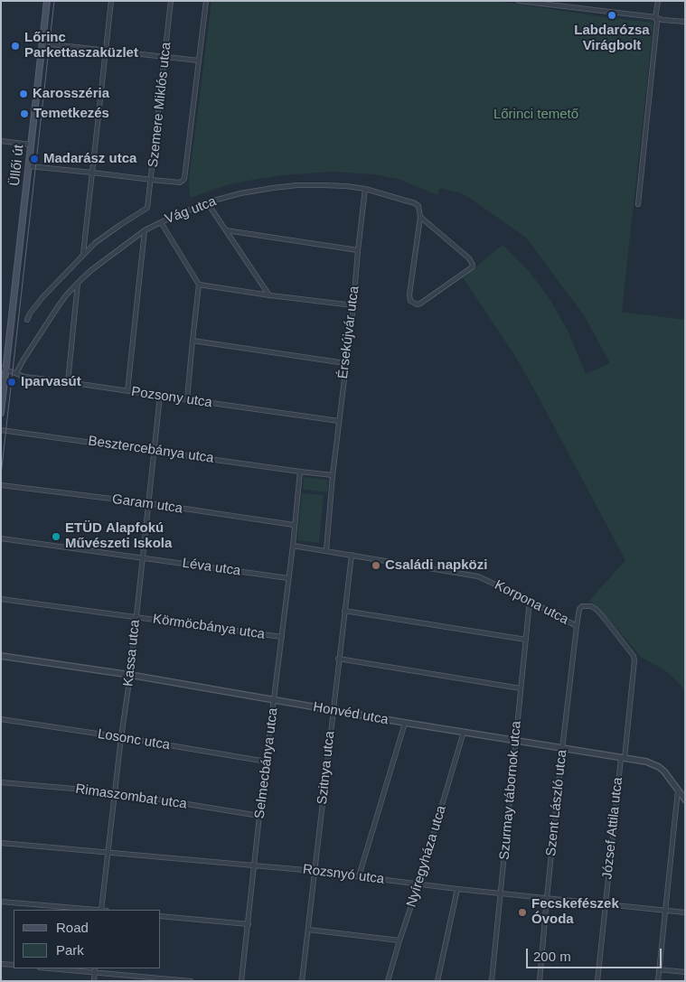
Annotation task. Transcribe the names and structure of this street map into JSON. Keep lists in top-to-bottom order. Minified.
{"streets":{"main road":["Üllői út"],"street":["Szemere Miklós utca","Vág utca","Érsekújvár utca","Pozsony utca","Besztercebánya utca","Garam utca","Léva utca","Korpona utca","Körmöcbánya utca","Kassa utca","Honvéd utca","Losonc utca","Selmecbánya utca","Szitnya utca","Szurmay tábornok utca","Rimaszombat utca","Szent László utca","József Attila utca","Nyíregyháza utca","Rozsnyó utca"]},"crossings":[["Szemere Miklós utca","Vág utca"],["Üllői út","Pozsony utca"],["Vág utca","Érsekújvár utca"],["Vág utca","Pozsony utca"],["Érsekújvár utca","Pozsony utca"],["Érsekújvár utca","Besztercebánya utca"],["Érsekújvár utca","Korpona utca"],["Pozsony utca","Kassa utca"],["Besztercebánya utca","Kassa utca"],["Besztercebánya utca","Selmecbánya utca"],["Garam utca","Kassa utca"],["Garam utca","Selmecbánya utca"],["Léva utca","Kassa utca"],["Léva utca","Selmecbánya utca"],["Korpona utca","Selmecbánya utca"],["Korpona utca","Szitnya utca"],["Korpona utca","Szurmay tábornok utca"],["Korpona utca","Szent László utca"],["Korpona utca","József Attila utca"],["Körmöcbánya utca","Kassa utca"],["Körmöcbánya utca","Selmecbánya utca"],["Kassa utca","Honvéd utca"],["Kassa utca","Losonc utca"],["Kassa utca","Rimaszombat utca"],["Kassa utca","Rozsnyó utca"],["Honvéd utca","Selmecbánya utca"],["Honvéd utca","Szitnya utca"],["Honvéd utca","Szurmay tábornok utca"],["Honvéd utca","Szent László utca"],["Honvéd utca","József Attila utca"],["Honvéd utca","Nyíregyháza utca"],["Losonc utca","Selmecbánya utca"],["Selmecbánya utca","Rimaszombat utca"],["Selmecbánya utca","Rozsnyó utca"],["Szitnya utca","Rozsnyó utca"],["Szurmay tábornok utca","Rozsnyó utca"],["Szent László utca","József Attila utca"],["Szent László utca","Rozsnyó utca"],["József Attila utca","Rozsnyó utca"],["Nyíregyháza utca","Rozsnyó utca"]],"parks":["Lőrinci temető"],"places":["Labdarózsa Virágbolt","Lőrinc Parkettaszaküzlet","Karosszéria","Temetkezés","Madarász utca","Iparvasút","ETÜD Alapfokú Művészeti Iskola","Családi napközi","Fecskefészek Óvoda"],"legend":["Road","Park"],"scale_bar":"200 m"}
